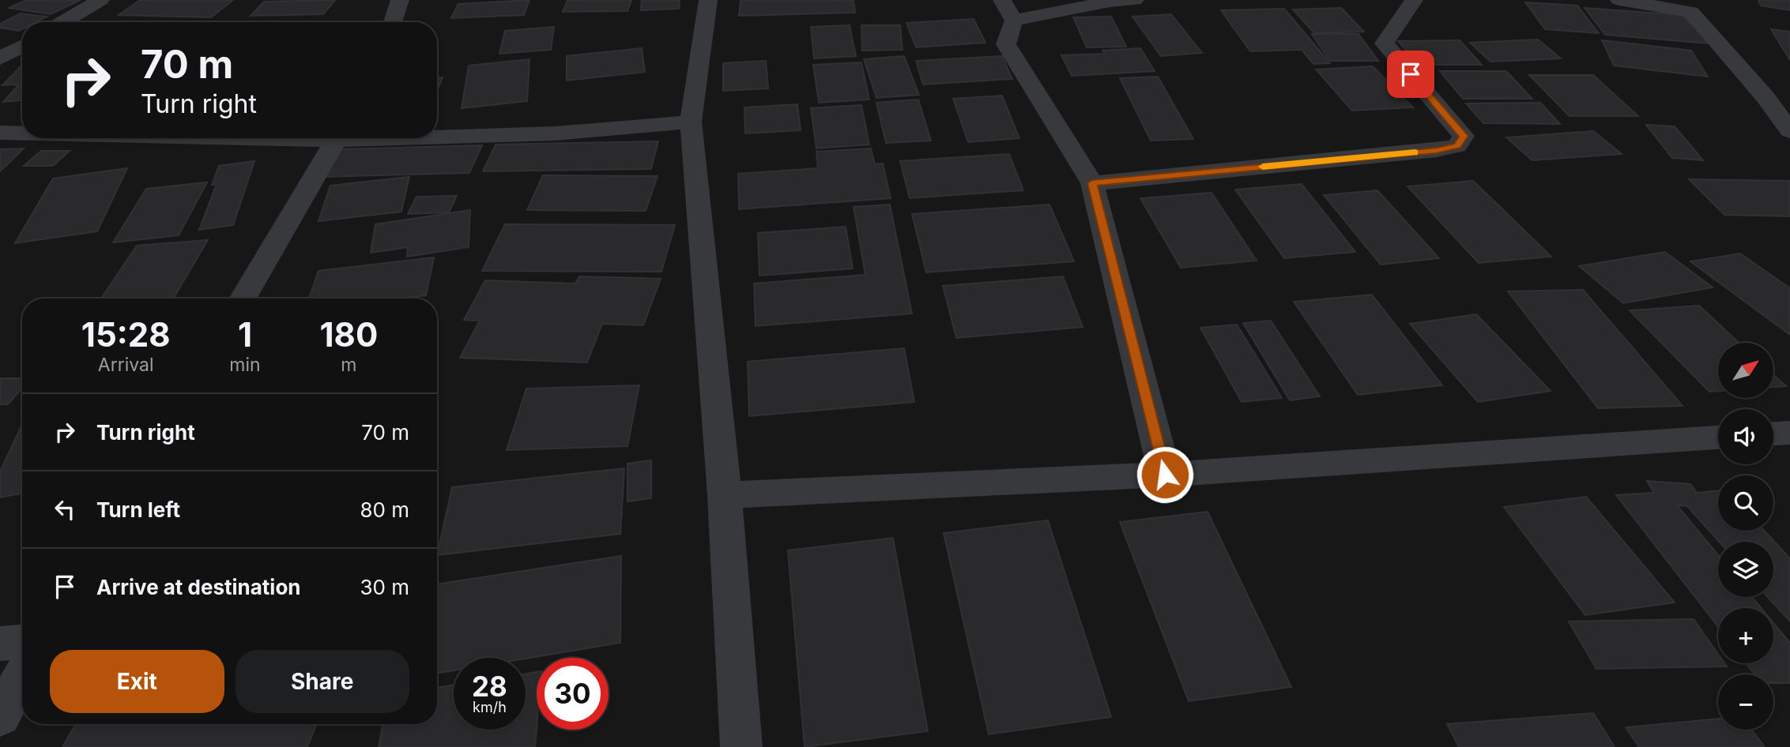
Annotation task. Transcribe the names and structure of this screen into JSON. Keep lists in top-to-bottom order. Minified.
{"north":"top right","page":{"turn":["70 m","Turn right"],"eta":["15:28","Arrival","1","min","180","m"],"map_buttons":["+","−"],"list":[{"name":"Turn right","value":"70 m"},{"name":"Turn left","value":"80 m"},{"name":"Arrive at destination","value":"30 m"}],"buttons":["Exit","Share"],"speed":"28 km/h","limit":"30"}}
